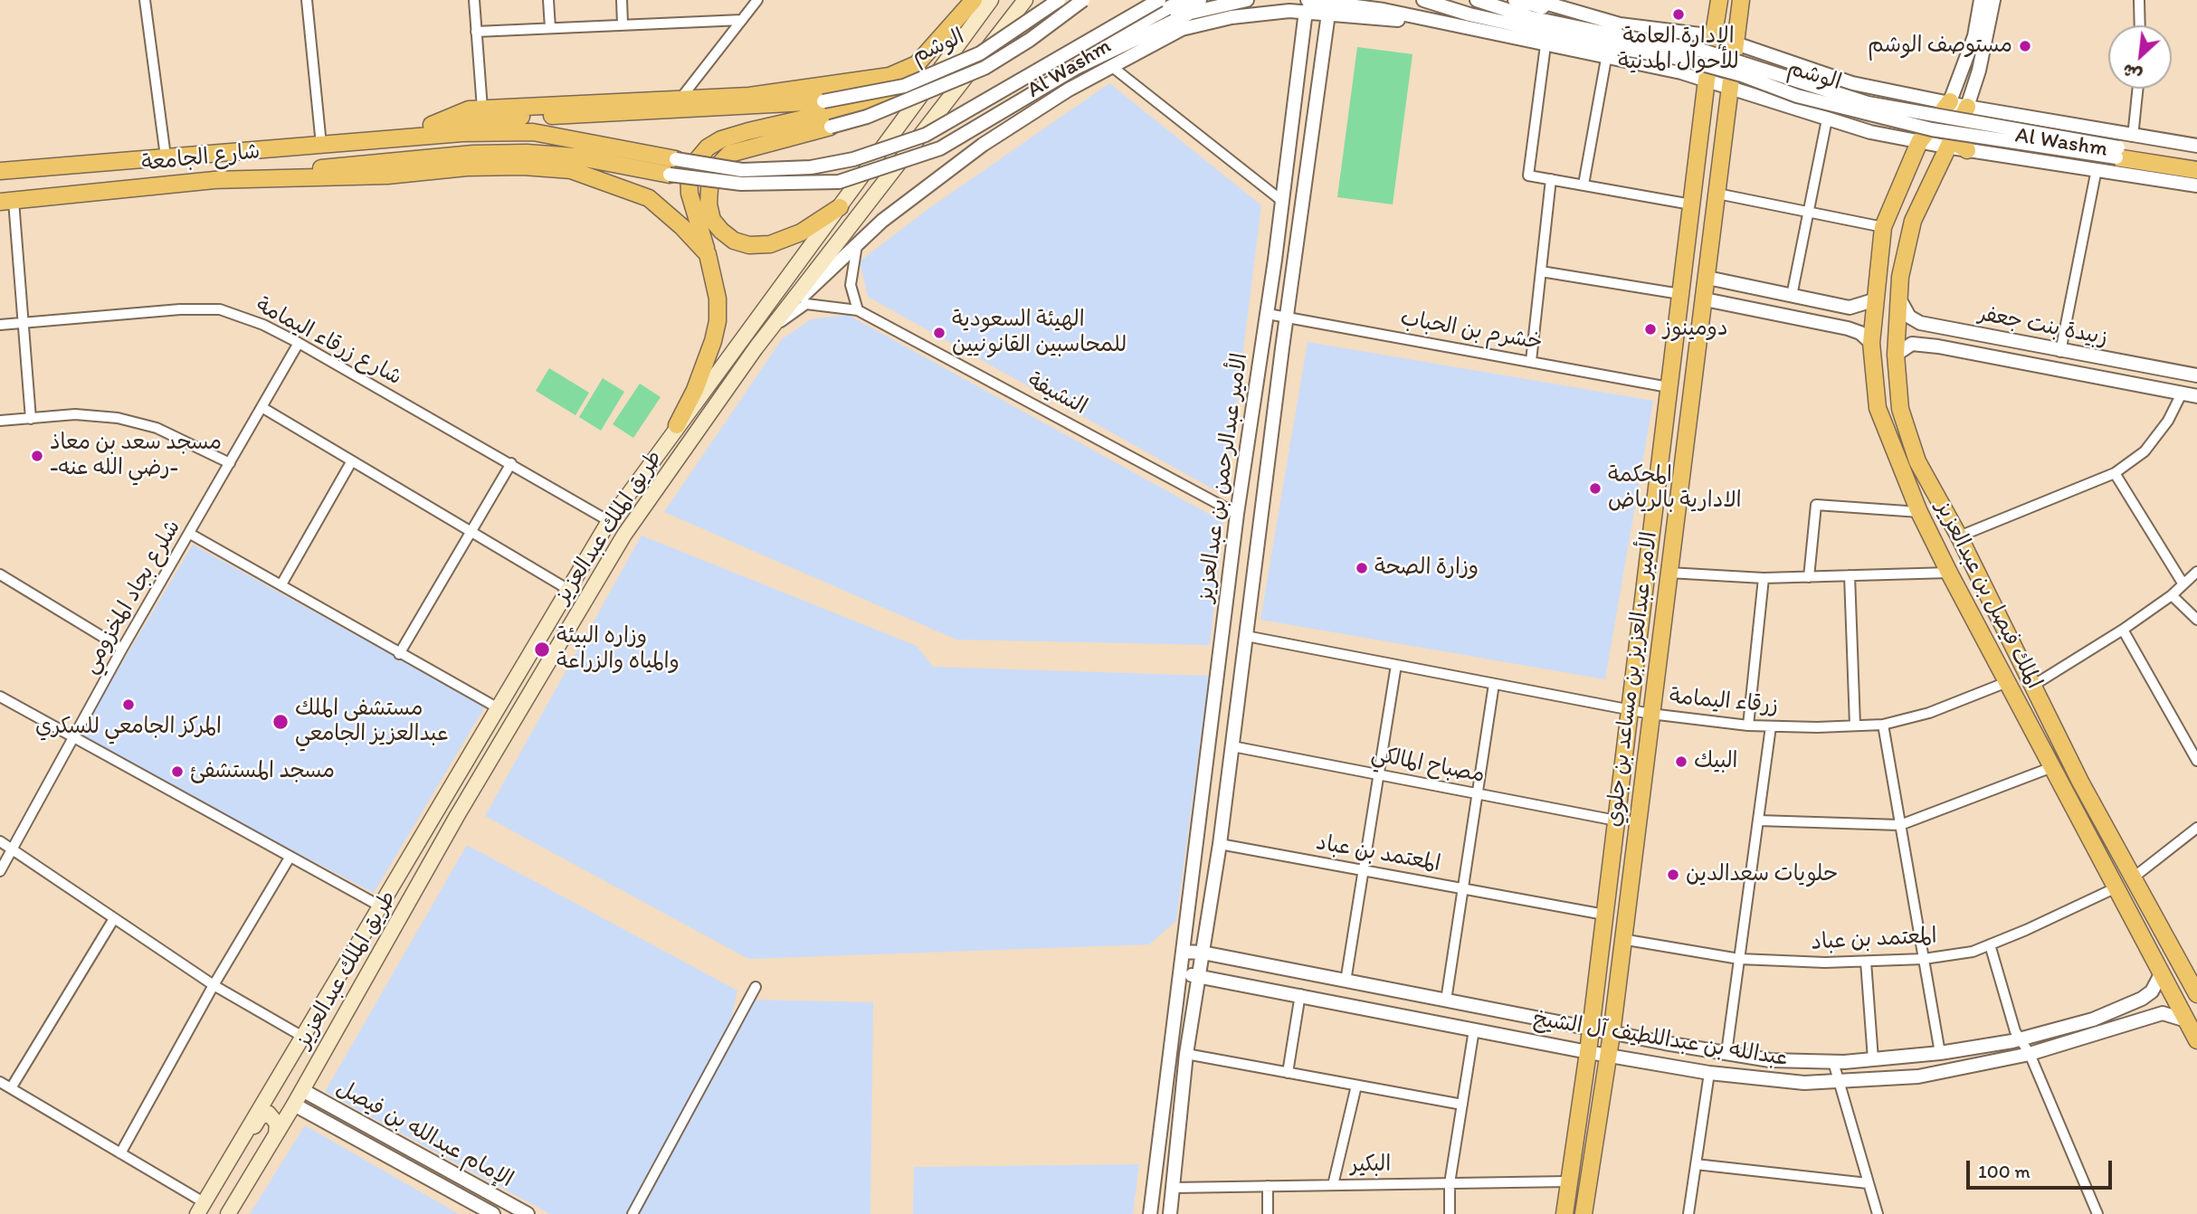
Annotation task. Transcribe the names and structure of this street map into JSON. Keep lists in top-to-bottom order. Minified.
{"streets":{"main road":["الوشم","شارع الجامعة","طريق الملك عبدالعزيز","الملك فيصل بن عبدالعزيز","الأمير عبدالعزيز بن مساعد بن جلوي"],"street":["Al Washm","زبيدة بنت جعفر","خشرم بن الحباب","شارع زرقاء اليمامة","النشيفة","الأمير عبدالرحمن بن عبدالعزيز","شلرع بجاد المخزومي","زرقاء اليمامة","مصباح المالكي","المعتمد بن عباد","عبدالله بن عبداللطيف آل الشيخ","الإمام عبدالله بن فيصل","البكير"]},"crossings":[["الوشم","Al Washm"],["الوشم","الملك فيصل بن عبدالعزيز"],["الوشم","الأمير عبدالعزيز بن مساعد بن جلوي"],["Al Washm","الأمير عبدالرحمن بن عبدالعزيز"],["Al Washm","طريق الملك عبدالعزيز"],["Al Washm","الملك فيصل بن عبدالعزيز"],["زبيدة بنت جعفر","الملك فيصل بن عبدالعزيز"],["خشرم بن الحباب","الأمير عبدالرحمن بن عبدالعزيز"],["خشرم بن الحباب","الأمير عبدالعزيز بن مساعد بن جلوي"],["شارع زرقاء اليمامة","طريق الملك عبدالعزيز"],["شارع زرقاء اليمامة","شلرع بجاد المخزومي"],["النشيفة","الأمير عبدالرحمن بن عبدالعزيز"],["الأمير عبدالرحمن بن عبدالعزيز","زرقاء اليمامة"],["الأمير عبدالرحمن بن عبدالعزيز","مصباح المالكي"],["الأمير عبدالرحمن بن عبدالعزيز","المعتمد بن عباد"],["الأمير عبدالرحمن بن عبدالعزيز","عبدالله بن عبداللطيف آل الشيخ"],["طريق الملك عبدالعزيز","الإمام عبدالله بن فيصل"],["الملك فيصل بن عبدالعزيز","زرقاء اليمامة"],["الملك فيصل بن عبدالعزيز","المعتمد بن عباد"],["الملك فيصل بن عبدالعزيز","عبدالله بن عبداللطيف آل الشيخ"],["الأمير عبدالعزيز بن مساعد بن جلوي","زرقاء اليمامة"],["الأمير عبدالعزيز بن مساعد بن جلوي","مصباح المالكي"],["الأمير عبدالعزيز بن مساعد بن جلوي","المعتمد بن عباد"],["الأمير عبدالعزيز بن مساعد بن جلوي","عبدالله بن عبداللطيف آل الشيخ"],["الأمير عبدالعزيز بن مساعد بن جلوي","البكير"]],"places":["الإدارة العامة للأحوال المدنية","مستوصف الوشم","دومينوز","الهيئة السعودية للمحاسبين القانونيين","مسجد سعد بن معاذ -رضي الله عنه-","المحكمة الادارية بالرياض","وزارة الصحة","وزاره البيئة والمياه والزراعة","المركز الجامعي للسكري","مستشفى الملك عبدالعزيز الجامعي","البيك","مسجد المستشفئ","حلويات سعدالدين"],"scale_bar":"100 m","north":"bottom left"}
